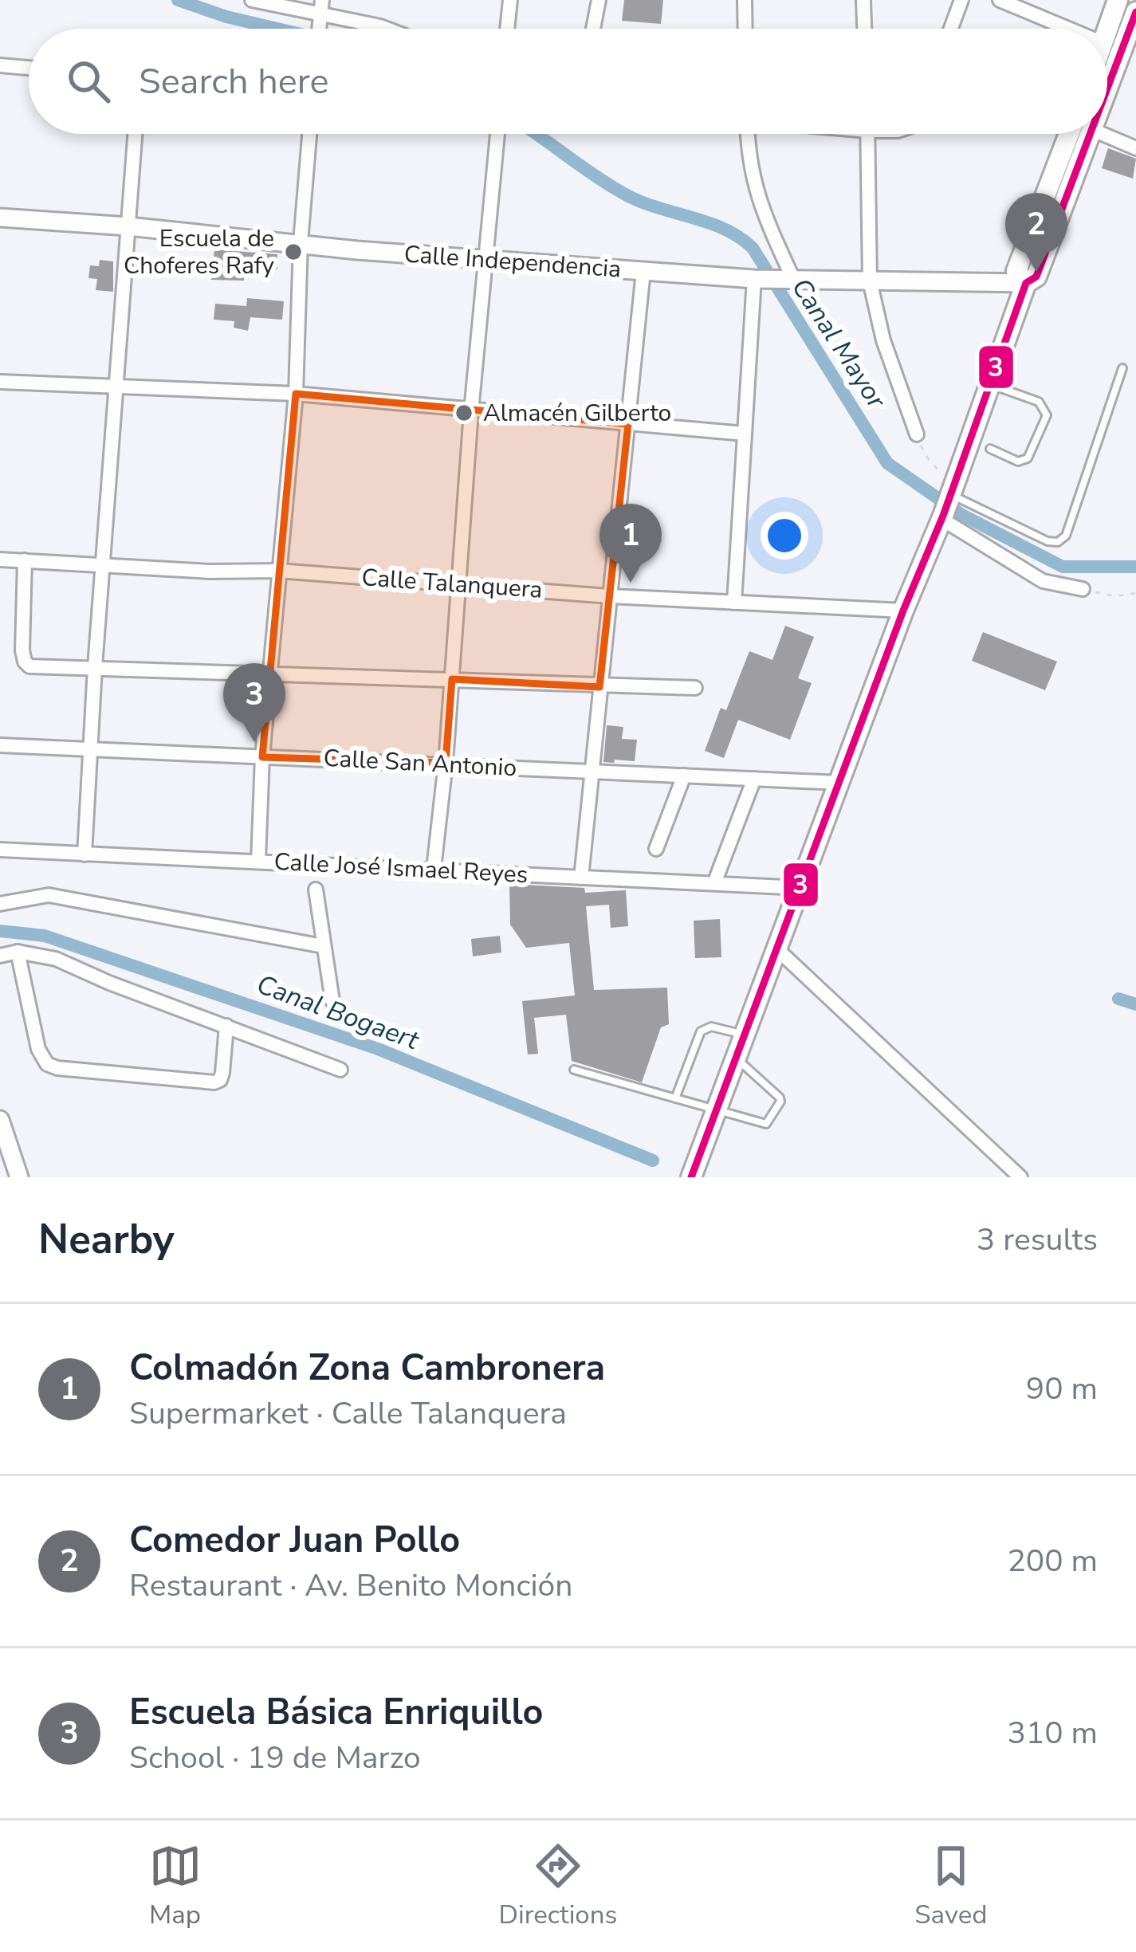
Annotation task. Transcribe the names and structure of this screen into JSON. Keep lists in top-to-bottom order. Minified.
{"streets":{"street":["Calle Independencia","Calle Talanquera","Calle San Antonio","Calle José Ismael Reyes"]},"water":["Canal Mayor","Canal Bogaert"],"places":["Escuela de Choferes Rafy","Almacén Gilberto"],"lines":["transit line 3"],"page":{"search":"Search here","pins":["2","1","3"],"heading":["Nearby","3 results"],"list":[{"mark":"1","name":"Colmadón Zona Cambronera","note":"Supermarket · Calle Talanquera","value":"90 m"},{"mark":"2","name":"Comedor Juan Pollo","note":"Restaurant · Av. Benito Monción","value":"200 m"},{"mark":"3","name":"Escuela Básica Enriquillo","note":"School · 19 de Marzo","value":"310 m"}],"nav":["Map","Directions","Saved"]}}
